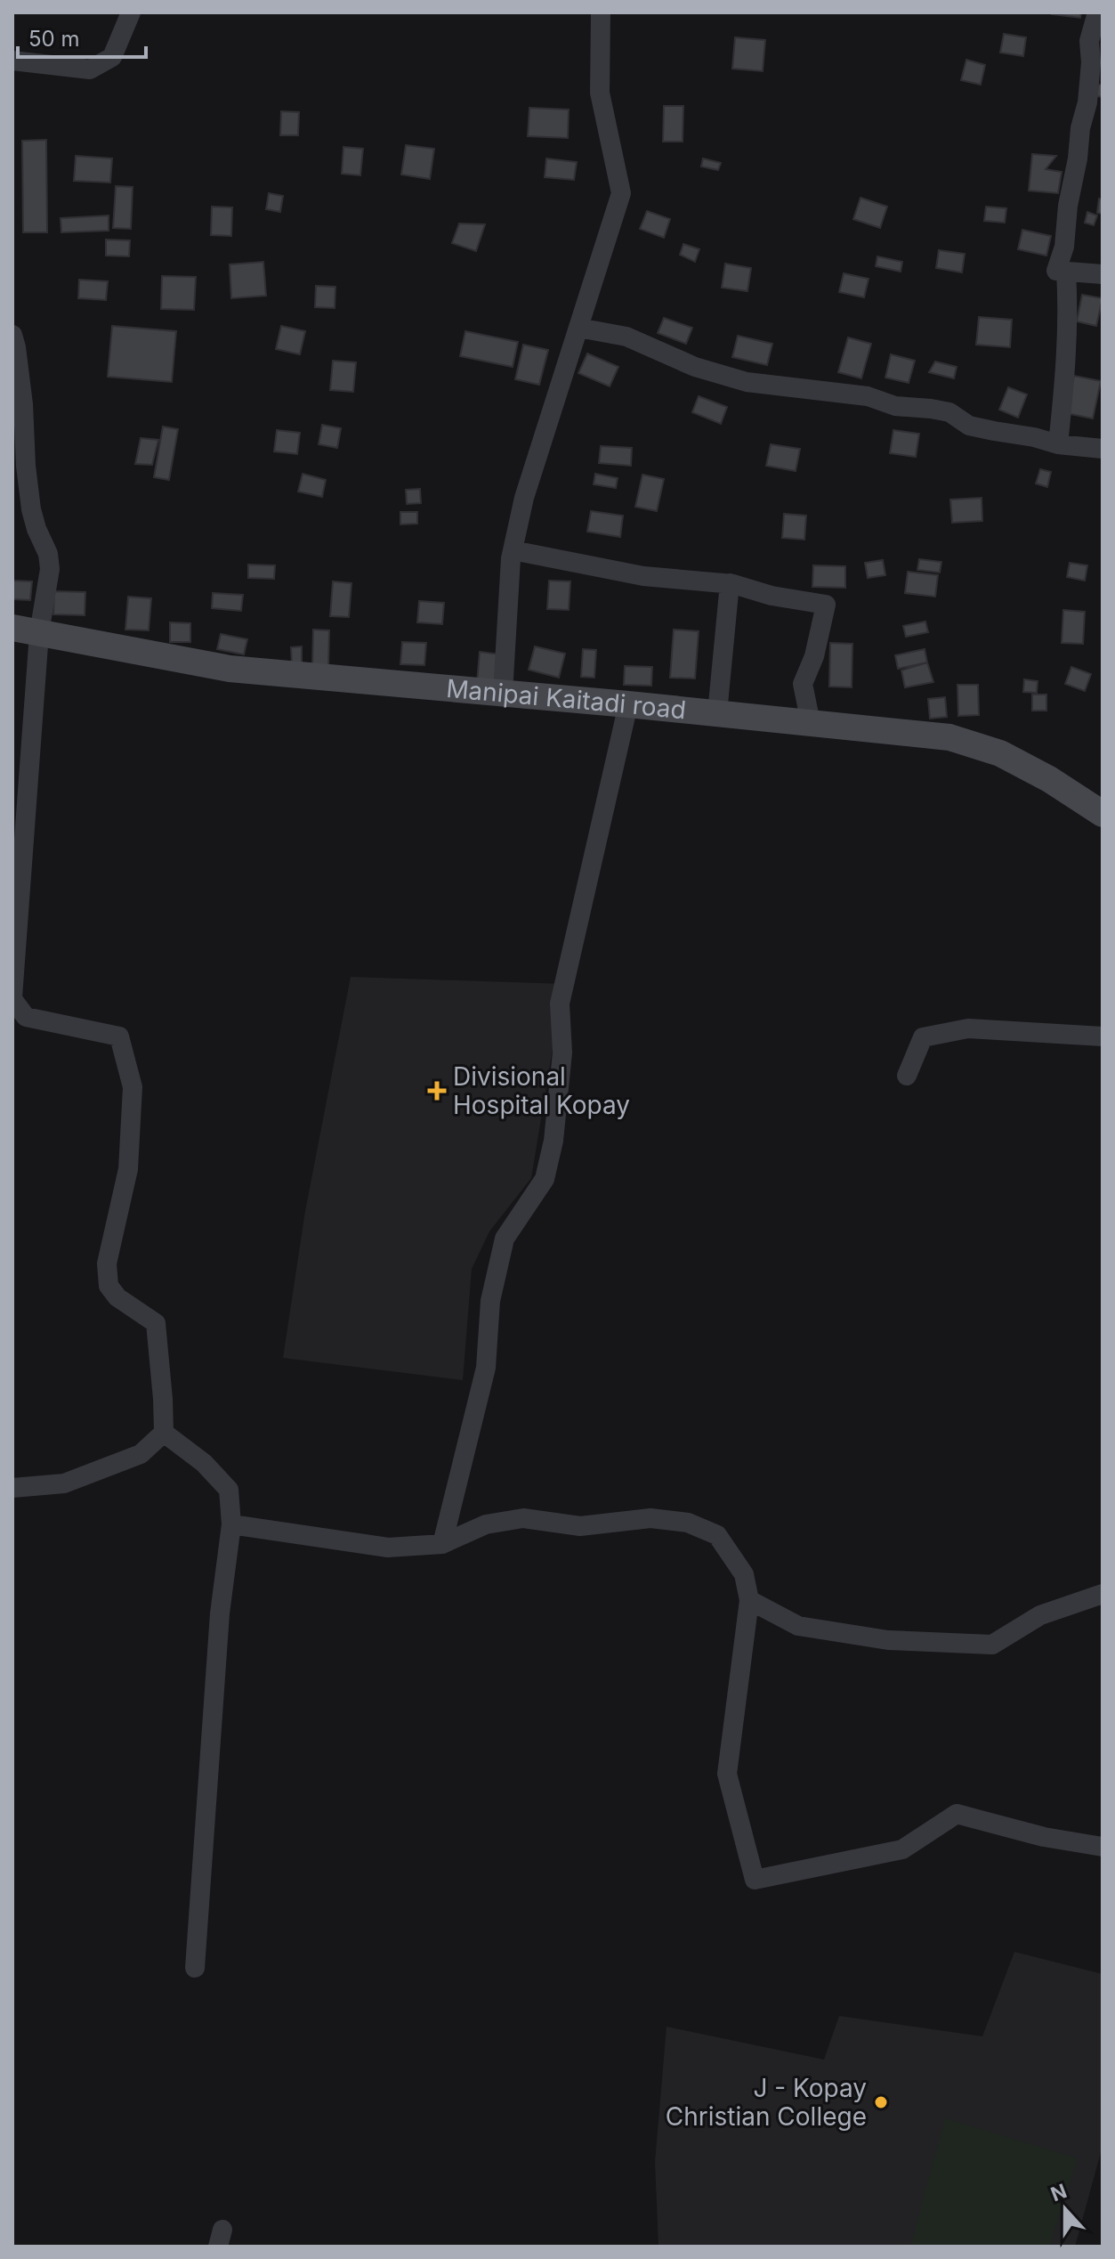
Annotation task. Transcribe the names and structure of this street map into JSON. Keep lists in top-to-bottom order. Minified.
{"streets":{"main road":["Manipai Kaitadi road"]},"places":{"health":["Divisional Hospital Kopay"],"other":["J - Kopay Christian College"]},"scale_bar":"50 m","north":"top"}
